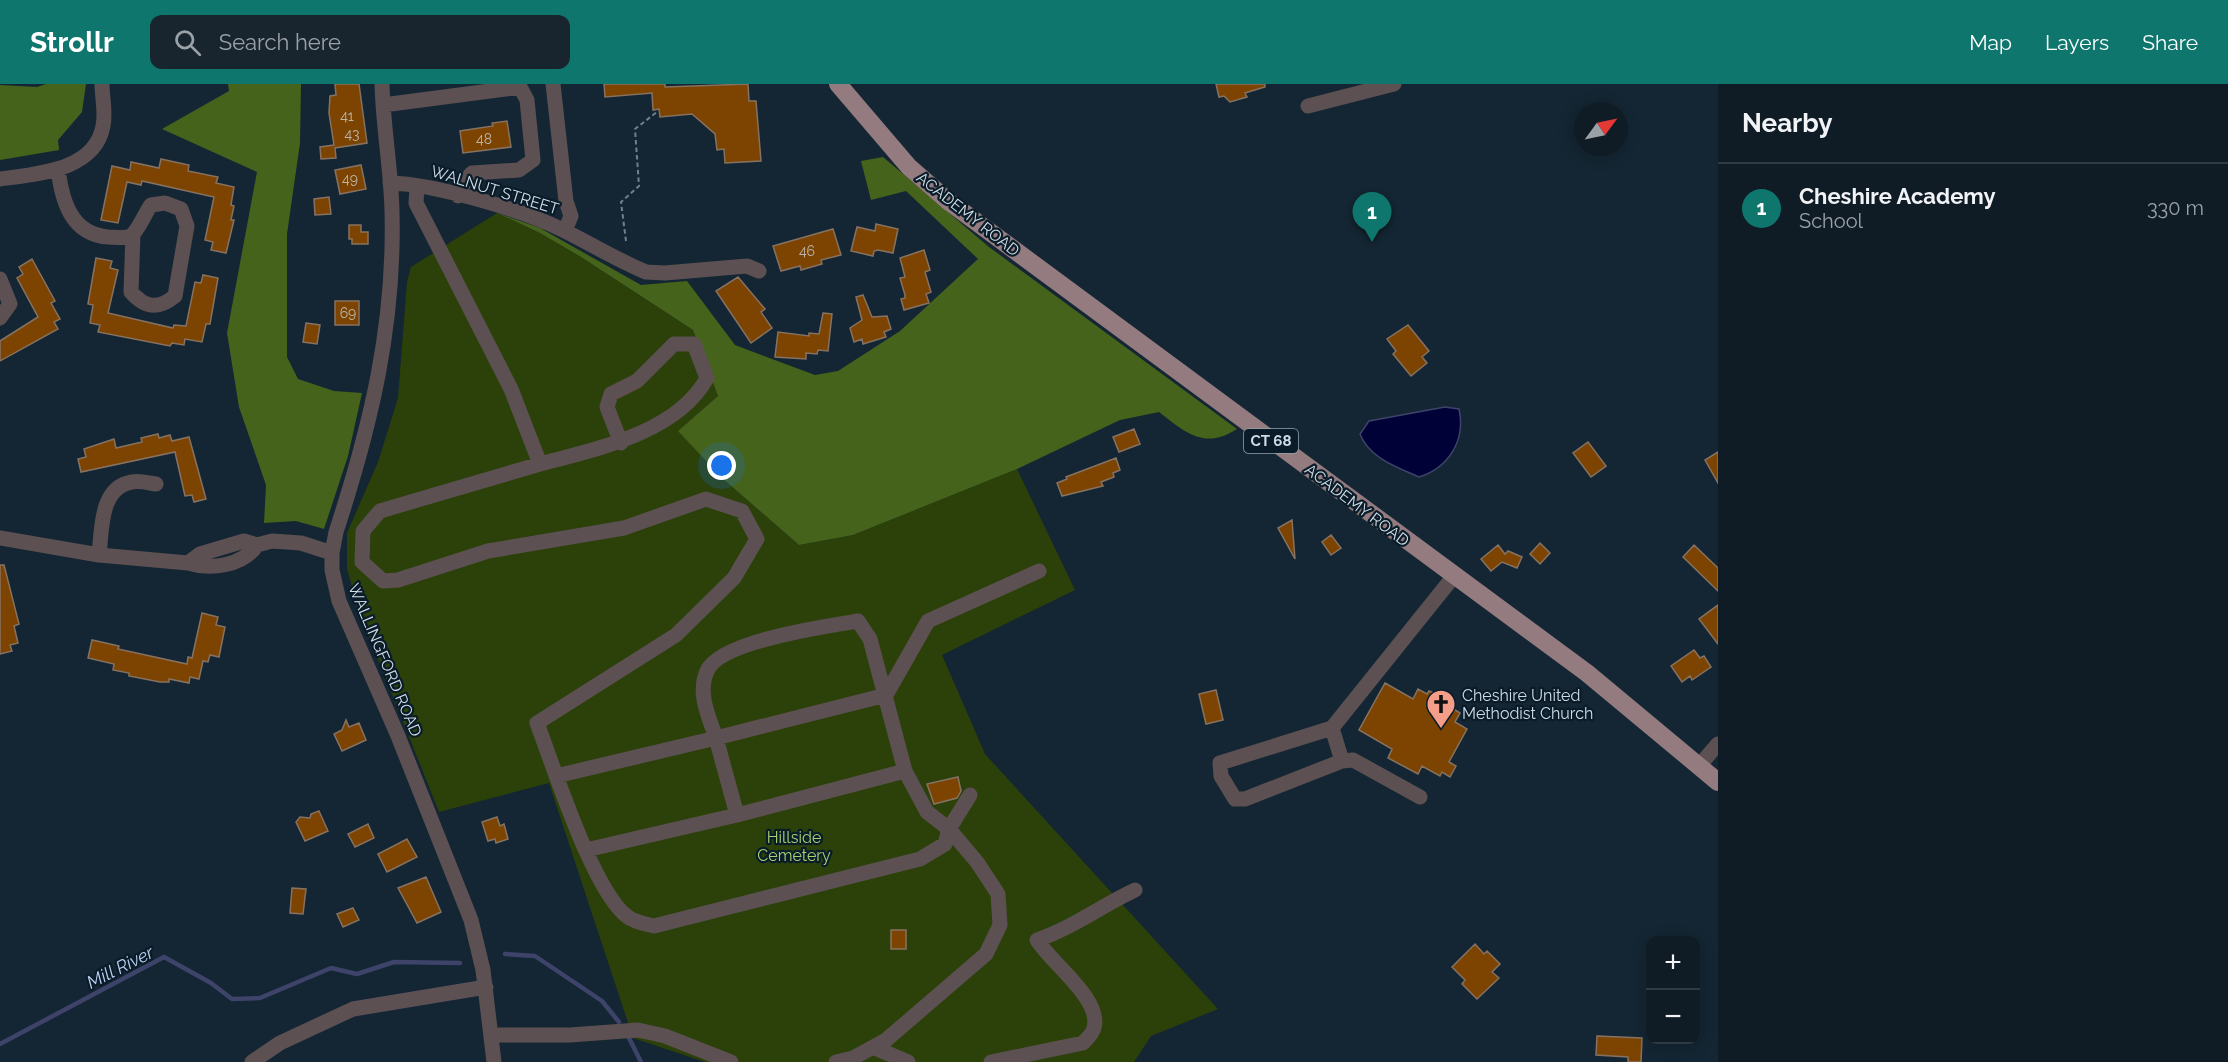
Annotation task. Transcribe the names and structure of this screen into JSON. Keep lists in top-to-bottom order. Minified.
{"streets":{"main road":["ACADEMY ROAD","CT 68"],"street":["WALNUT STREET","WALLINGFORD ROAD"]},"crossings":[["WALNUT STREET","WALLINGFORD ROAD"]],"water":["Mill River"],"parks":["Hillside Cemetery"],"places":{"church":["Cheshire United Methodist Church"]},"house_numbers":["41","43","48","49","46","69"],"north":"top right","page":{"header":"Strollr","search":"Search here","nav":["Map","Layers","Share"],"heading":"Nearby","list":[{"mark":"1","name":"Cheshire Academy","note":"School","value":"330 m"}],"pins":"1","map_buttons":["+","−"]}}
